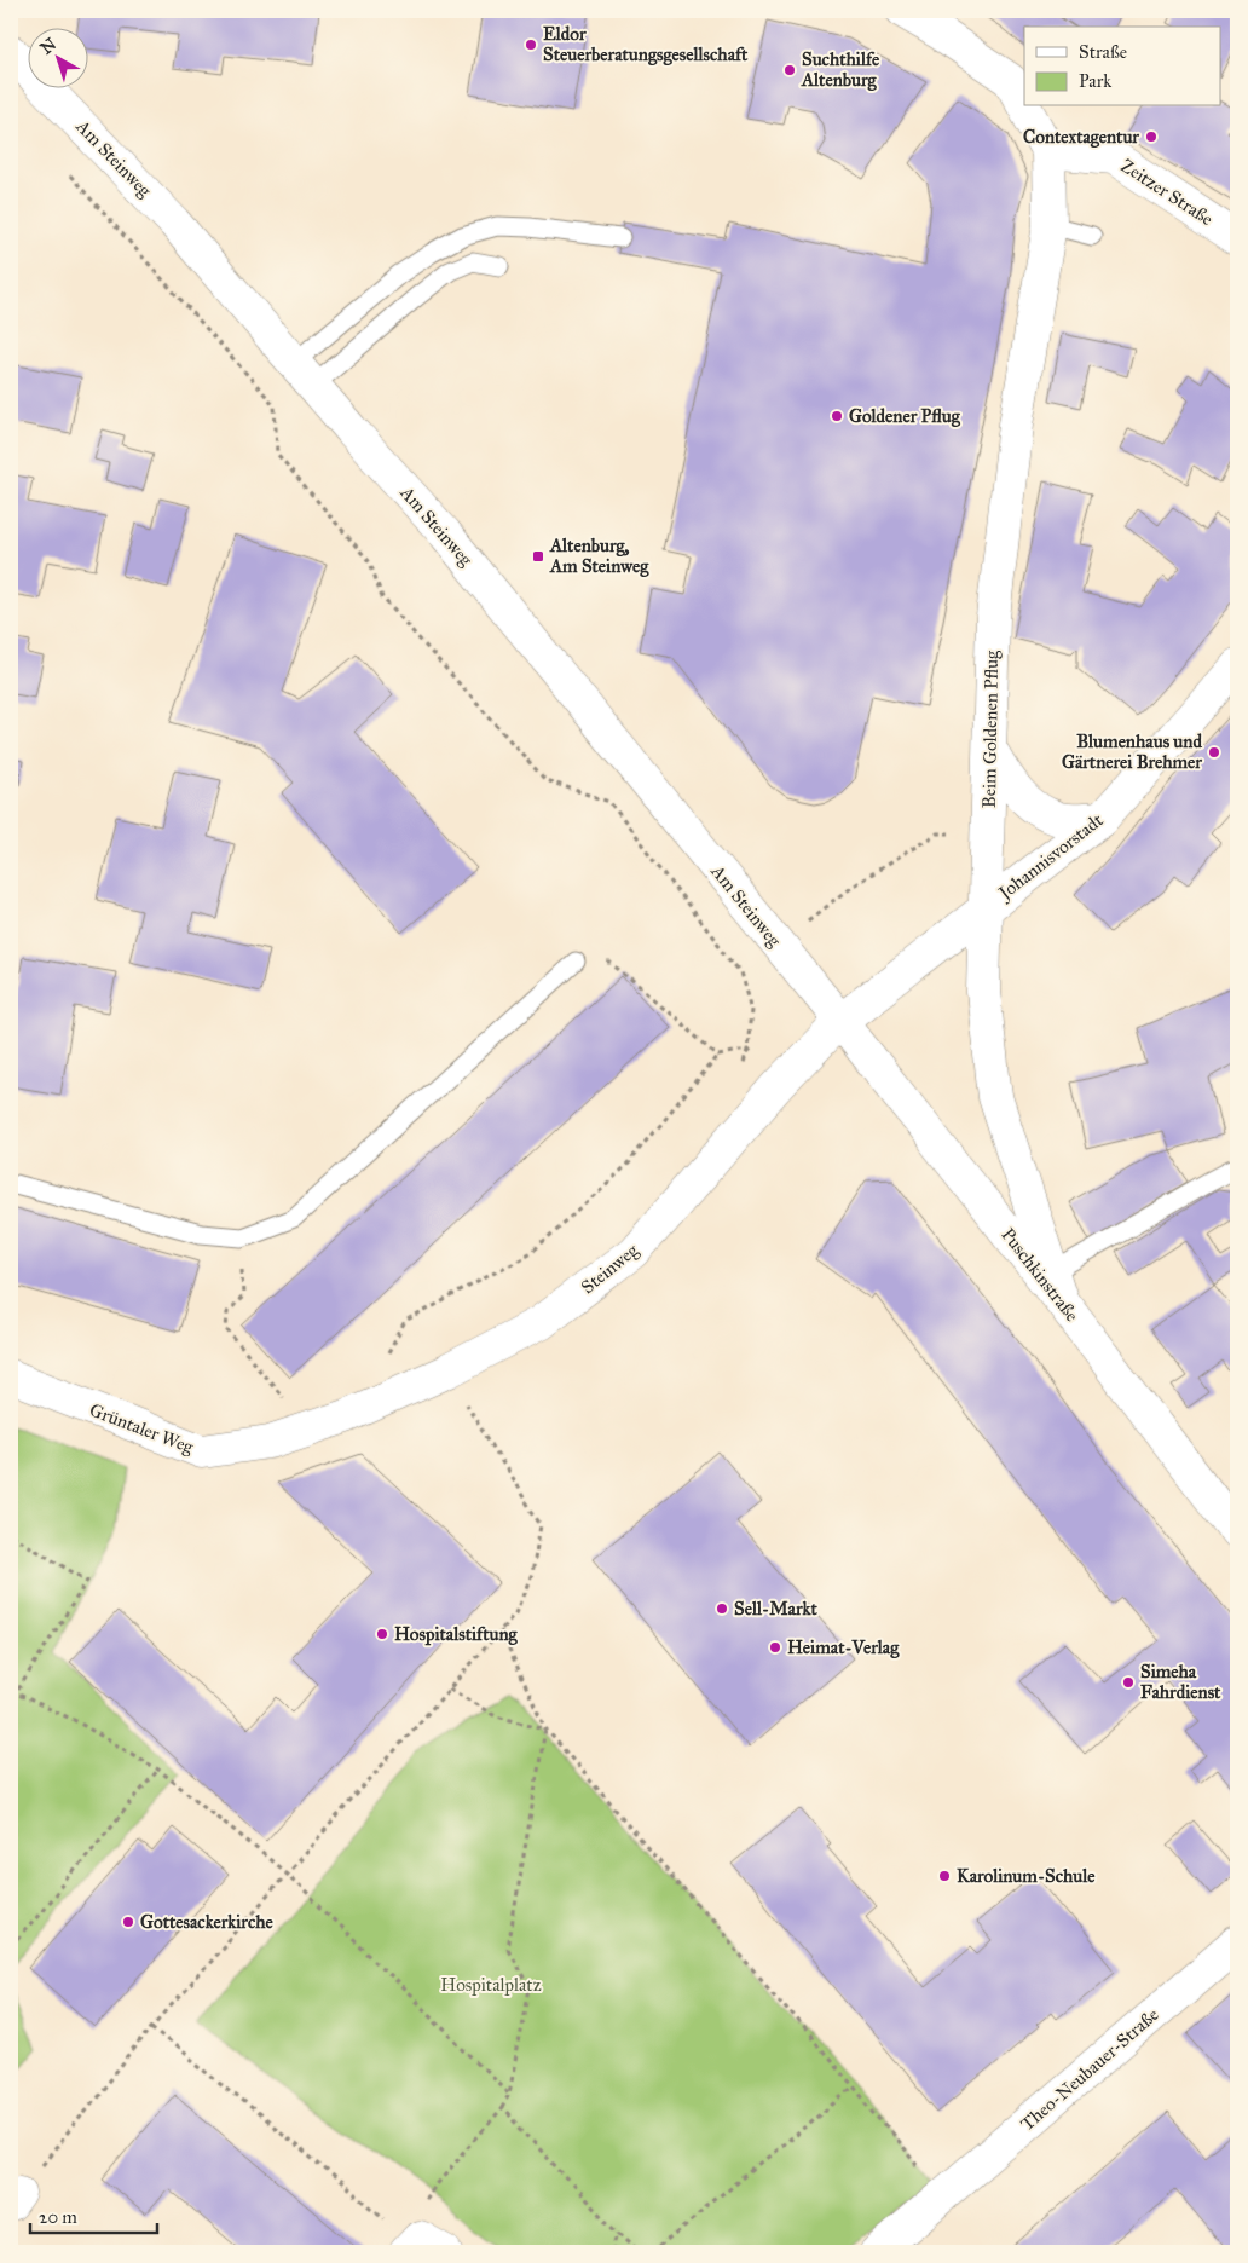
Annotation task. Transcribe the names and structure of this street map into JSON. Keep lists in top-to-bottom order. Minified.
{"streets":{"street":["Am Steinweg","Zeitzer Straße","Beim Goldenen Pflug","Johannisvorstadt","Steinweg","Puschkinstraße","Grüntaler Weg","Theo-Neubauer-Straße"]},"crossings":[["Am Steinweg","Johannisvorstadt"],["Am Steinweg","Steinweg"],["Am Steinweg","Puschkinstraße"],["Zeitzer Straße","Beim Goldenen Pflug"],["Beim Goldenen Pflug","Johannisvorstadt"],["Beim Goldenen Pflug","Puschkinstraße"],["Johannisvorstadt","Steinweg"],["Johannisvorstadt","Puschkinstraße"],["Steinweg","Puschkinstraße"],["Steinweg","Grüntaler Weg"]],"parks":["Hospitalplatz"],"places":{"other":["Eldor Steuerberatungsgesellschaft","Suchthilfe Altenburg","Contextagentur","Goldener Pflug","Blumenhaus und Gärtnerei Brehmer","Sell-Markt","Hospitalstiftung","Heimat-Verlag","Simeha Fahrdienst","Karolinum-Schule","Gottesackerkirche"],"transit":["Altenburg, Am Steinweg"]},"legend":["Straße","Park"],"scale_bar":"20 m","north":"top left"}
